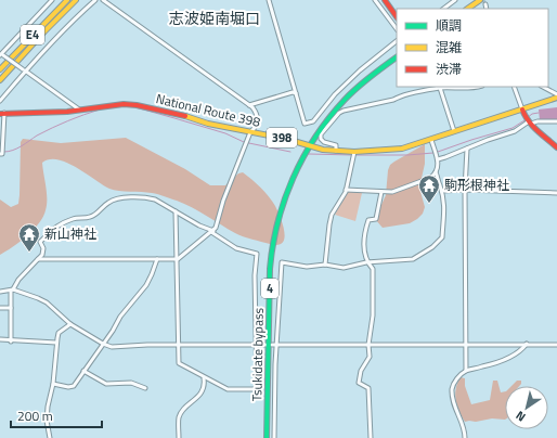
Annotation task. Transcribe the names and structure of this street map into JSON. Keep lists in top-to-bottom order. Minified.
{"streets":{"main road":["E4","National Route 398","398","4","Tsukidate bypass"]},"crossings":[["National Route 398","Tsukidate bypass"]],"districts":["志波姫南堀口"],"places":{"temple":["駒形根神社","新山神社"]},"legend":["順調","混雑","渋滞"],"scale_bar":"200 m","north":"bottom left"}
